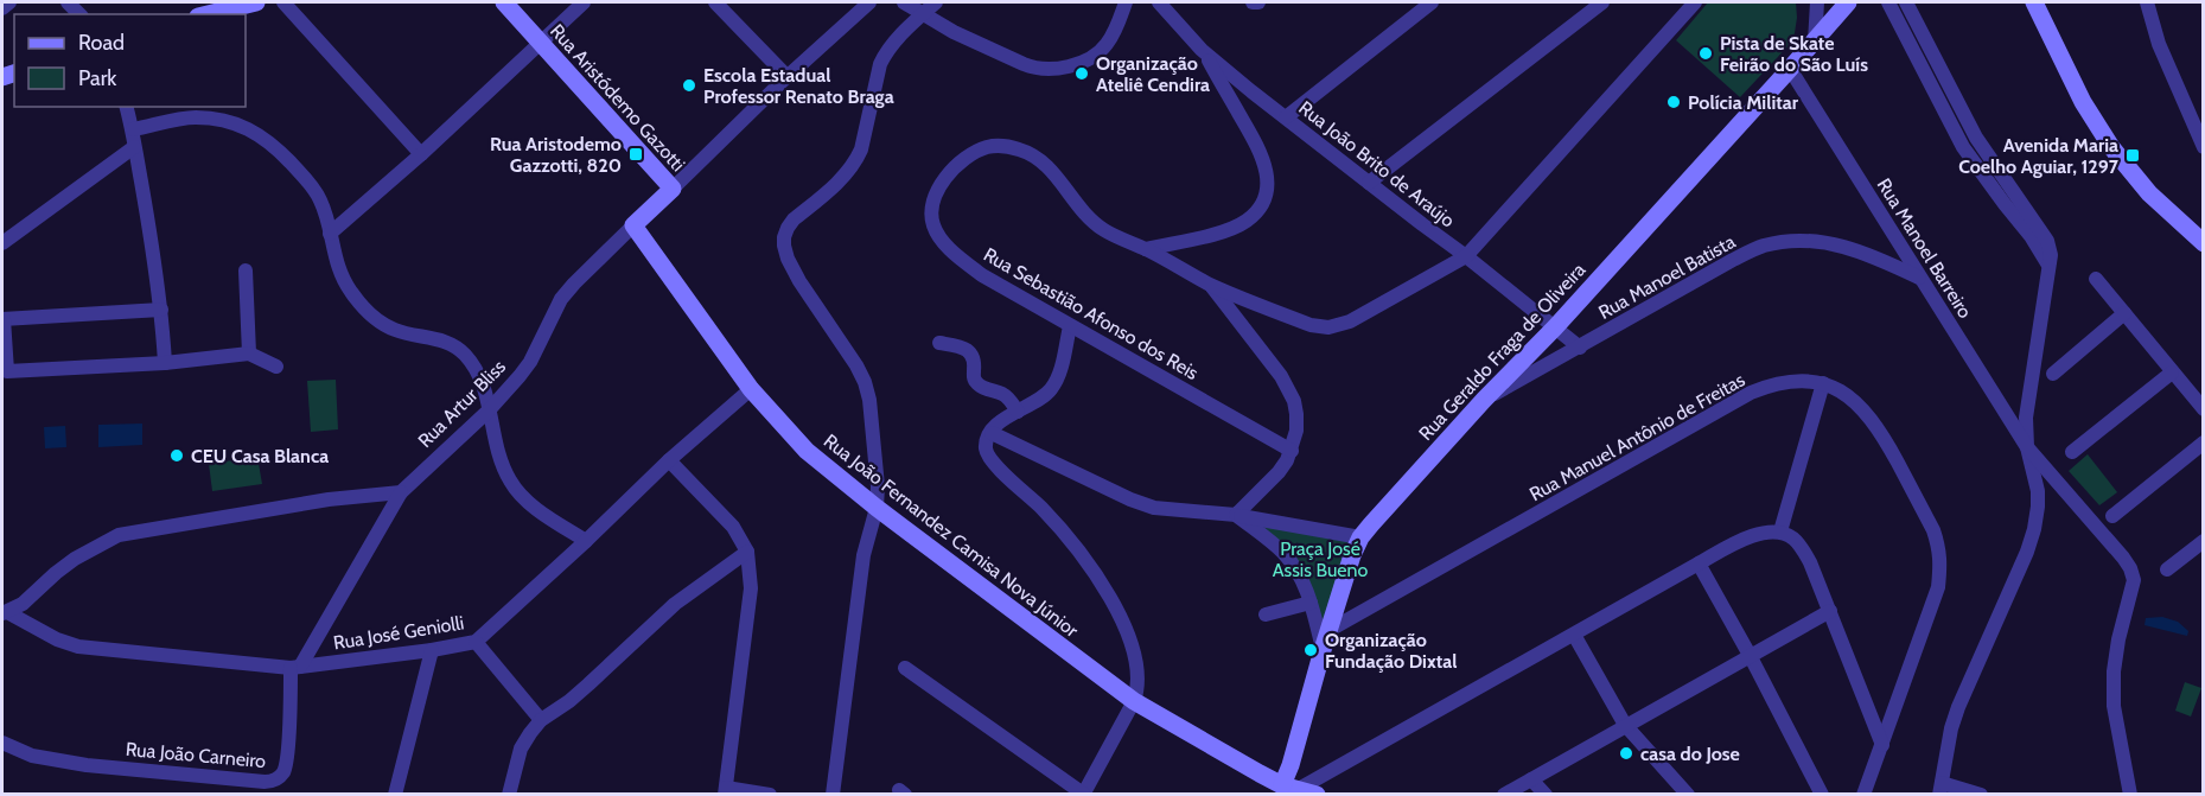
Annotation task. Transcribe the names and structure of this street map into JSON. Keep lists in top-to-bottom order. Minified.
{"streets":{"main road":["Rua Aristódemo Gazotti","Rua Geraldo Fraga de Oliveira","Rua Artur Bliss","Rua João Fernandez Camisa Nova Júnior"],"street":["Rua João Brito de Araújo","Rua Manoel Barreiro","Rua Manoel Batista","Rua Sebastião Afonso dos Reis","Rua Manuel Antônio de Freitas","Rua José Geniolli","Rua João Carneiro"]},"crossings":[["Rua Aristódemo Gazotti","Rua Artur Bliss"],["Rua João Brito de Araújo","Rua Manoel Batista"],["Rua João Brito de Araújo","Rua Sebastião Afonso dos Reis"],["Rua João Brito de Araújo","Rua Geraldo Fraga de Oliveira"],["Rua Manoel Barreiro","Rua Manoel Batista"],["Rua Manoel Barreiro","Rua Geraldo Fraga de Oliveira"],["Rua Manoel Batista","Rua Geraldo Fraga de Oliveira"],["Rua Geraldo Fraga de Oliveira","Rua Manuel Antônio de Freitas"],["Rua Geraldo Fraga de Oliveira","Rua João Fernandez Camisa Nova Júnior"],["Rua Artur Bliss","Rua João Fernandez Camisa Nova Júnior"],["Rua Artur Bliss","Rua José Geniolli"],["Rua Artur Bliss","Rua João Carneiro"],["Rua João Fernandez Camisa Nova Júnior","Rua José Geniolli"],["Rua José Geniolli","Rua João Carneiro"]],"parks":["Praça José Assis Bueno"],"places":{"other":["Pista de Skate Feirão do São Luís","Organização Ateliê Cendira","Escola Estadual Professor Renato Braga","Polícia Militar","CEU Casa Blanca","Organização Fundação Dixtal","casa do Jose"],"transit":["Rua Aristodemo Gazzotti, 820","Avenida Maria Coelho Aguiar, 1297"]},"legend":["Road","Park"]}
